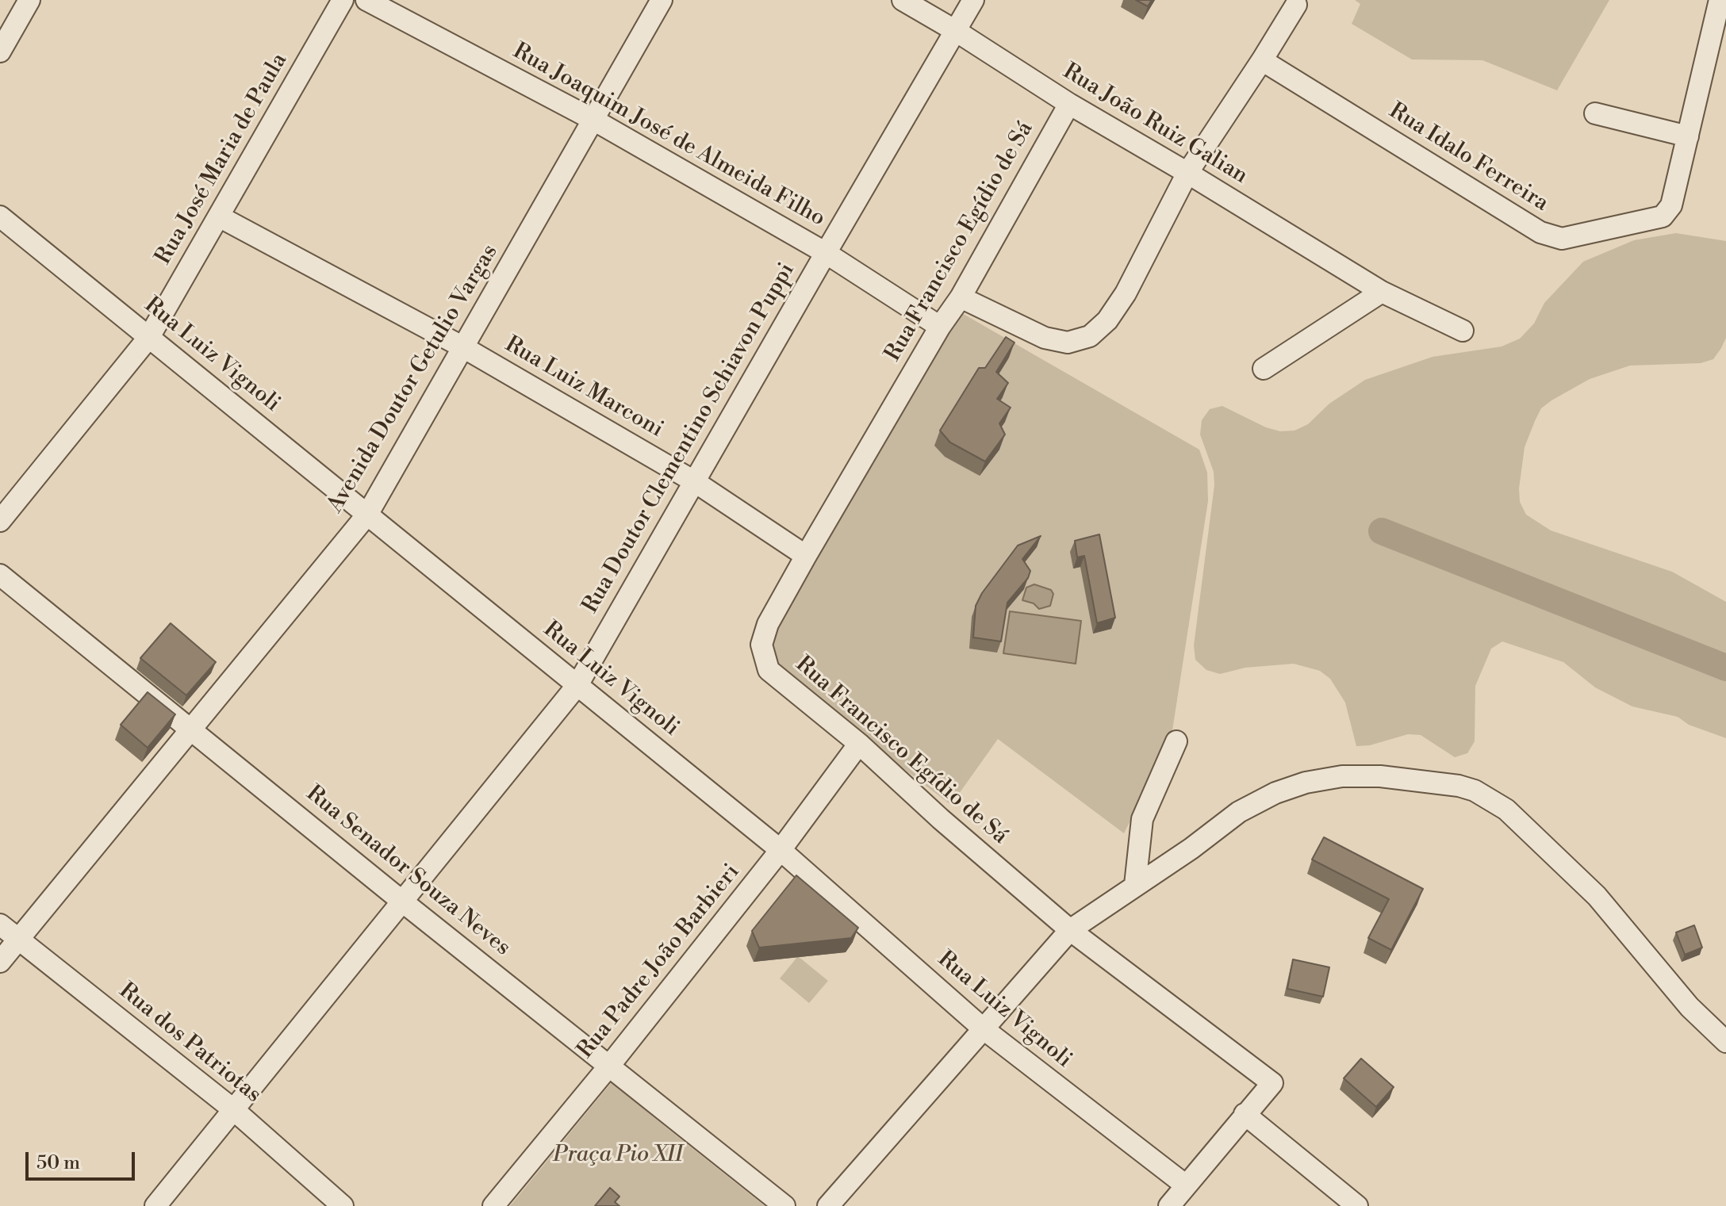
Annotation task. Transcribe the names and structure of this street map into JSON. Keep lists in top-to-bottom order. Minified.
{"streets":{"street":["Rua João Ruiz Galian","Rua Joaquim José de Almeida Filho","Rua Idalo Ferreira","Rua José Maria de Paula","Rua Francisco Egídio de Sá","Rua Luiz Vignoli","Avenida Doutor Getulio Vargas","Rua Luiz Marconi","Rua Doutor Clementino Schiavon Puppi","Rua Senador Souza Neves","Rua Padre João Barbieri","Rua dos Patriotas"]},"crossings":[["Rua João Ruiz Galian","Rua Francisco Egídio de Sá"],["Rua João Ruiz Galian","Rua Doutor Clementino Schiavon Puppi"],["Rua Joaquim José de Almeida Filho","Rua Francisco Egídio de Sá"],["Rua Joaquim José de Almeida Filho","Avenida Doutor Getulio Vargas"],["Rua Joaquim José de Almeida Filho","Rua Doutor Clementino Schiavon Puppi"],["Rua José Maria de Paula","Rua Luiz Vignoli"],["Rua José Maria de Paula","Rua Luiz Marconi"],["Rua Francisco Egídio de Sá","Rua Luiz Marconi"],["Rua Francisco Egídio de Sá","Rua Padre João Barbieri"],["Rua Luiz Vignoli","Avenida Doutor Getulio Vargas"],["Rua Luiz Vignoli","Rua Doutor Clementino Schiavon Puppi"],["Rua Luiz Vignoli","Rua Padre João Barbieri"],["Avenida Doutor Getulio Vargas","Rua Luiz Marconi"],["Avenida Doutor Getulio Vargas","Rua Senador Souza Neves"],["Avenida Doutor Getulio Vargas","Rua dos Patriotas"],["Rua Luiz Marconi","Rua Doutor Clementino Schiavon Puppi"],["Rua Doutor Clementino Schiavon Puppi","Rua Senador Souza Neves"],["Rua Doutor Clementino Schiavon Puppi","Rua dos Patriotas"],["Rua Senador Souza Neves","Rua Padre João Barbieri"]],"parks":["Praça Pio XII"],"scale_bar":"50 m"}
